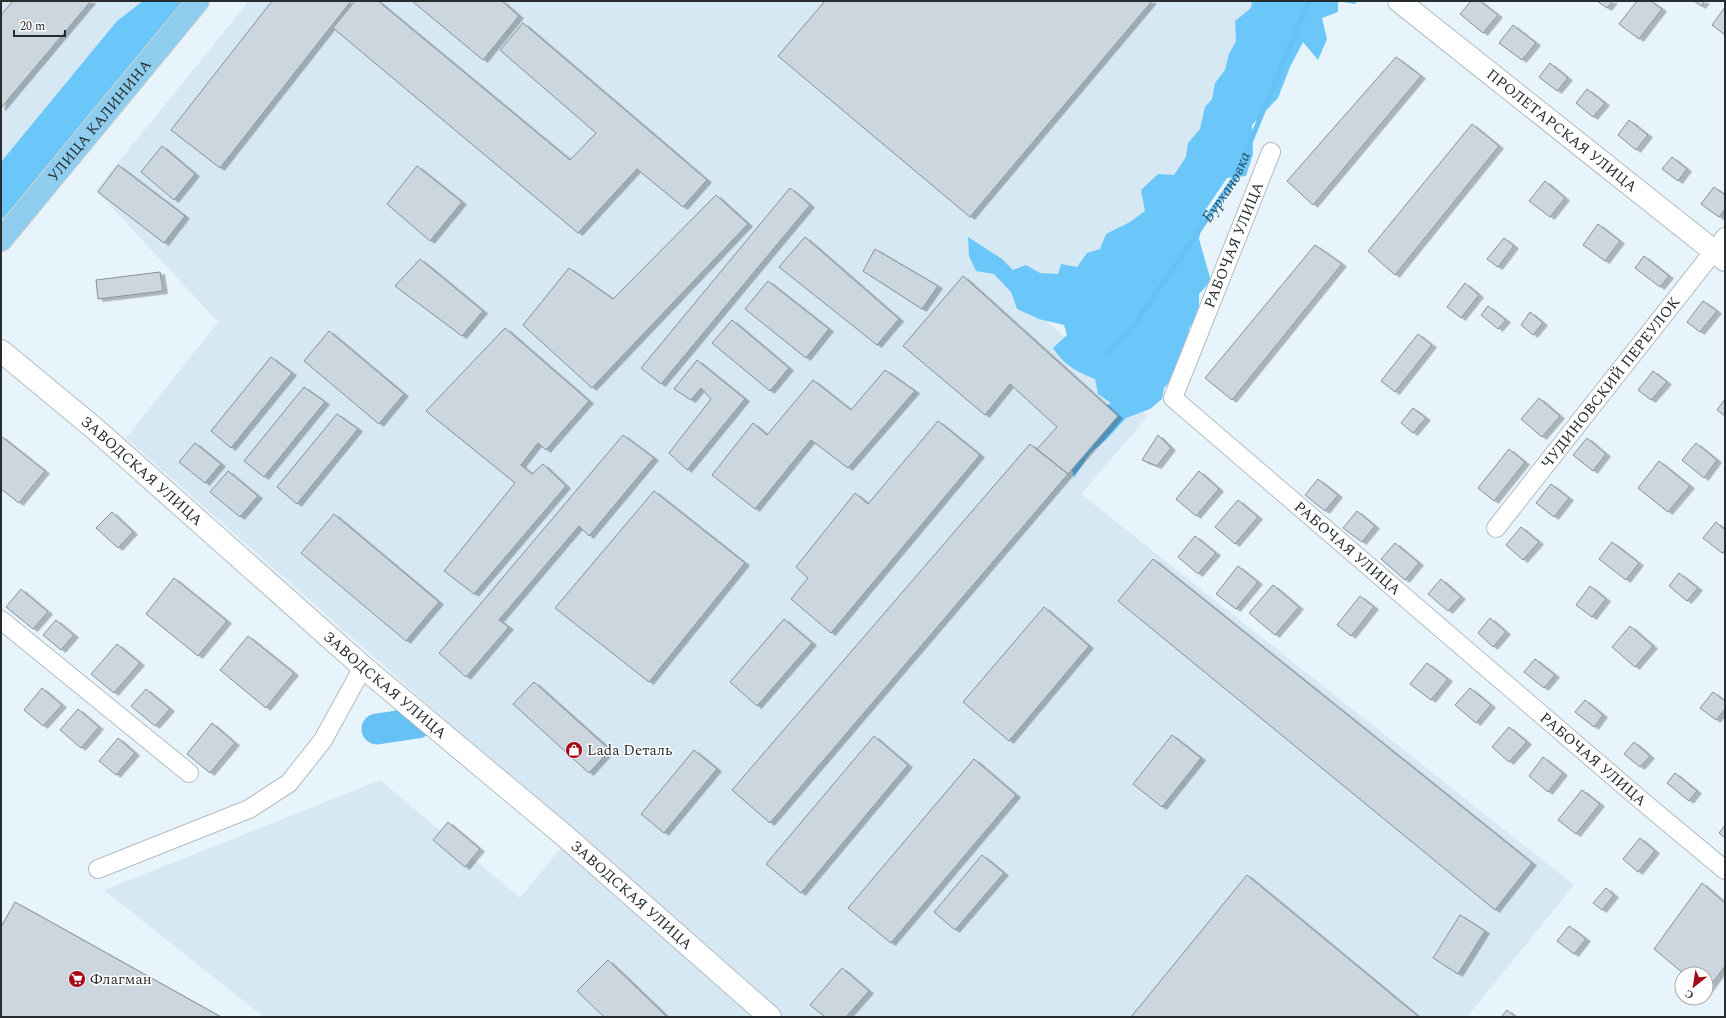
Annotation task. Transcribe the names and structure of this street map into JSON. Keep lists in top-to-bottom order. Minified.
{"streets":{"main road":["УЛИЦА КАЛИНИНА"],"street":["ПРОЛЕТАРСКАЯ УЛИЦА","РАБОЧАЯ УЛИЦА","ЧУДИНОВСКИЙ ПЕРЕУЛОК","ЗАВОДСКАЯ УЛИЦА"]},"crossings":[["ПРОЛЕТАРСКАЯ УЛИЦА","ЧУДИНОВСКИЙ ПЕРЕУЛОК"]],"water":["Бурхановка"],"places":{"shop":["Lada Dеталь"],"supermarket":["Флагман"]},"scale_bar":"20 m","north":"bottom left"}
